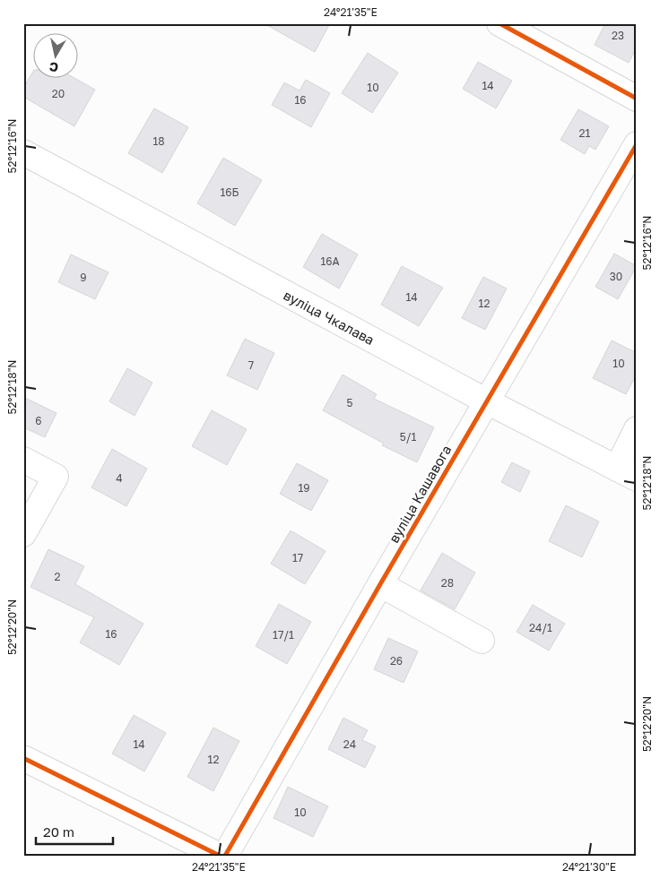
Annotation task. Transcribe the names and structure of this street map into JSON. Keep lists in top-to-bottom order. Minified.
{"streets":{"street":["вуліца Чкалава","вуліца Кашавога"]},"crossings":[["вуліца Чкалава","вуліца Кашавога"]],"house_numbers":["23","14","10","20","16","21","18","16Б","16A","30","9","14","12","10","7","5","6","5/1","4","19","17","2","28","24/1","16","17/1","26","14","24","12","10"],"scale_bar":"20 m","north":"bottom","coordinates":["24°21'35\"E","52°12'16\"N","52°12'18\"N","52°12'20\"N","24°21'30\"E"]}
